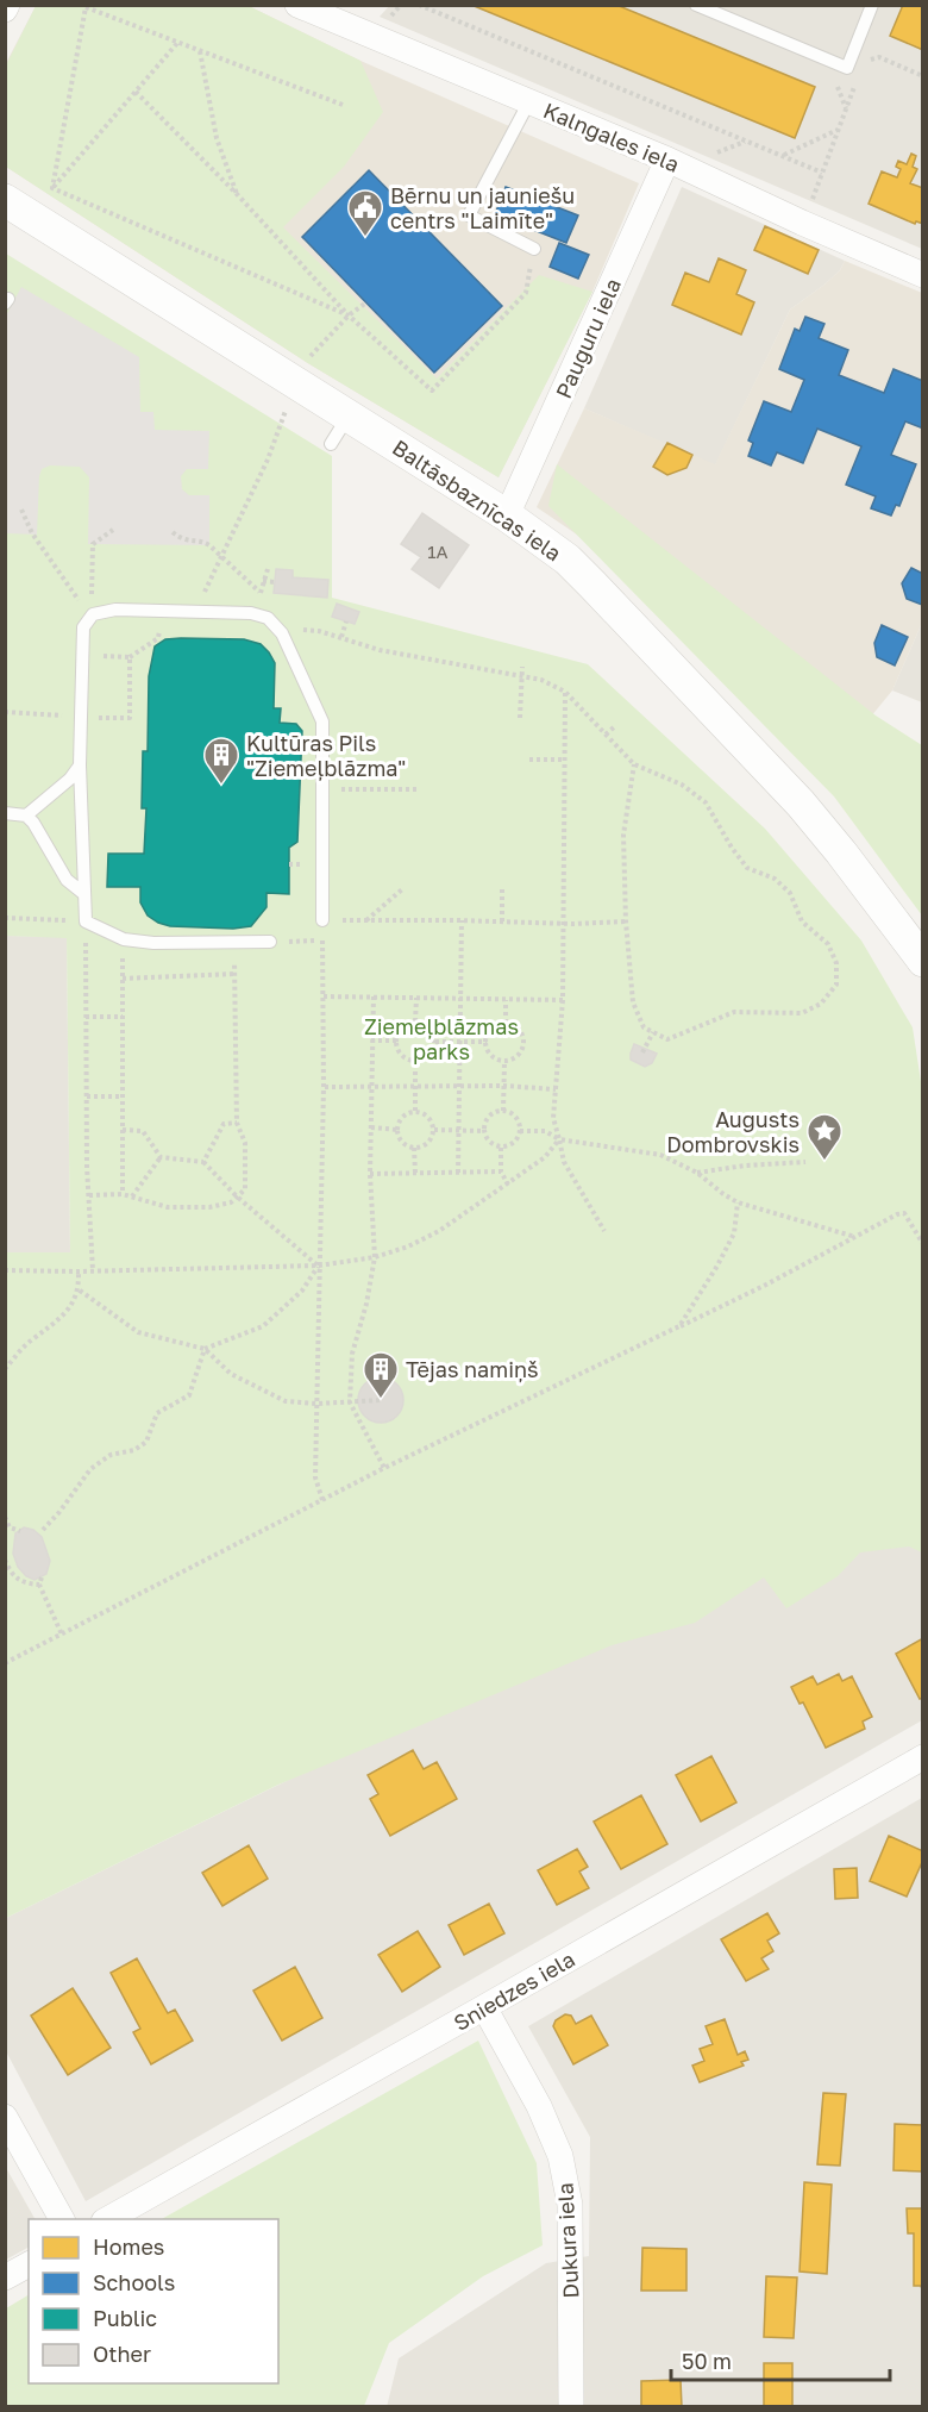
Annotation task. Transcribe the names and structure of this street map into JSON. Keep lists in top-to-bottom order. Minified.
{"streets":{"street":["Kalngales iela","Pauguru iela","Baltāsbaznīcas iela","Sniedzes iela","Dukura iela"]},"crossings":[["Kalngales iela","Pauguru iela"],["Pauguru iela","Baltāsbaznīcas iela"],["Sniedzes iela","Dukura iela"]],"parks":["Ziemeļblāzmas parks"],"places":{"public building":["Bērnu un jauniešu centrs \"Laimīte\""],"building":["Kultūras Pils \"Ziemeļblāzma\"","Tējas namiņš"],"place":["Augusts Dombrovskis"]},"house_numbers":["1A"],"legend":["Homes","Schools","Public","Other"],"scale_bar":"50 m"}
